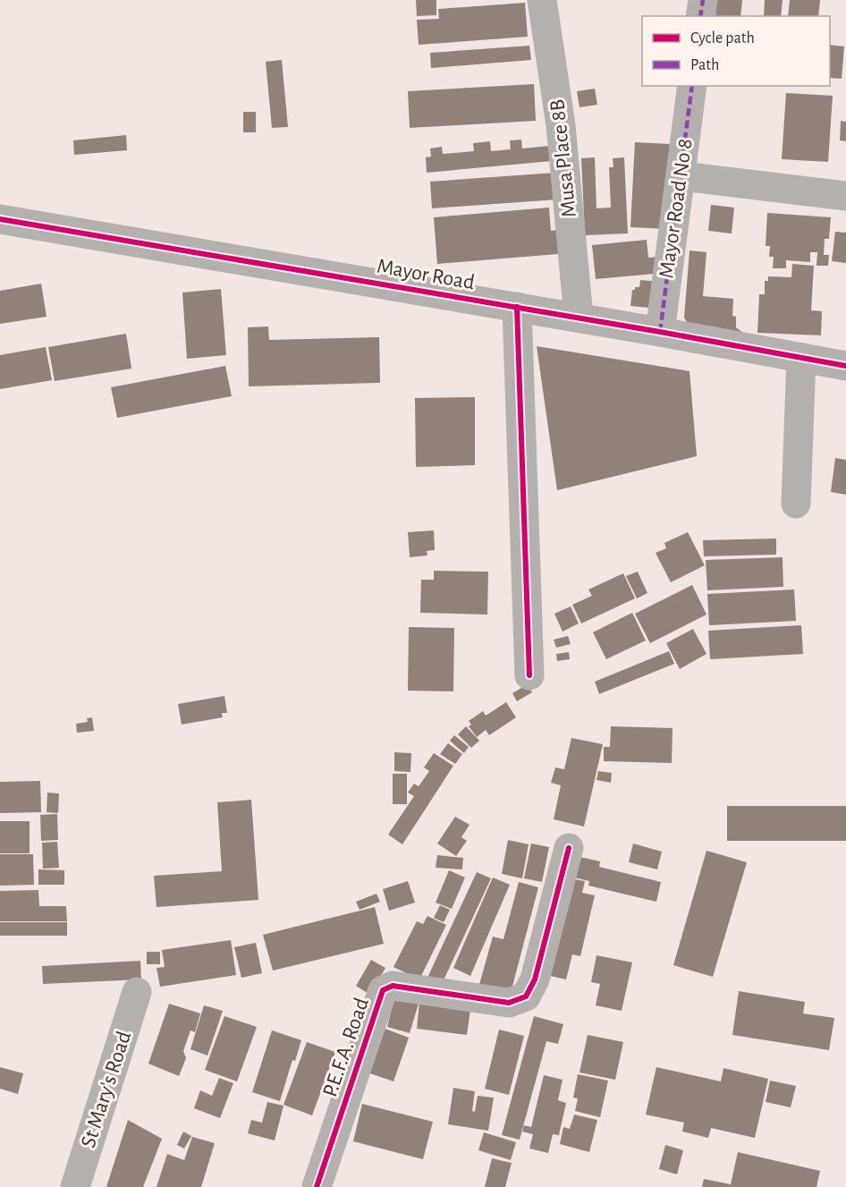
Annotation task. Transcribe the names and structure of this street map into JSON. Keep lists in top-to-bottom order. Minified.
{"streets":{"street":["Musa Place 8B","Mayor Road No 8","Mayor Road","P.E.F.A. Road","St Mary's Road"]},"crossings":[["Musa Place 8B","Mayor Road"],["Mayor Road No 8","Mayor Road"]],"legend":["Cycle path","Path"]}
